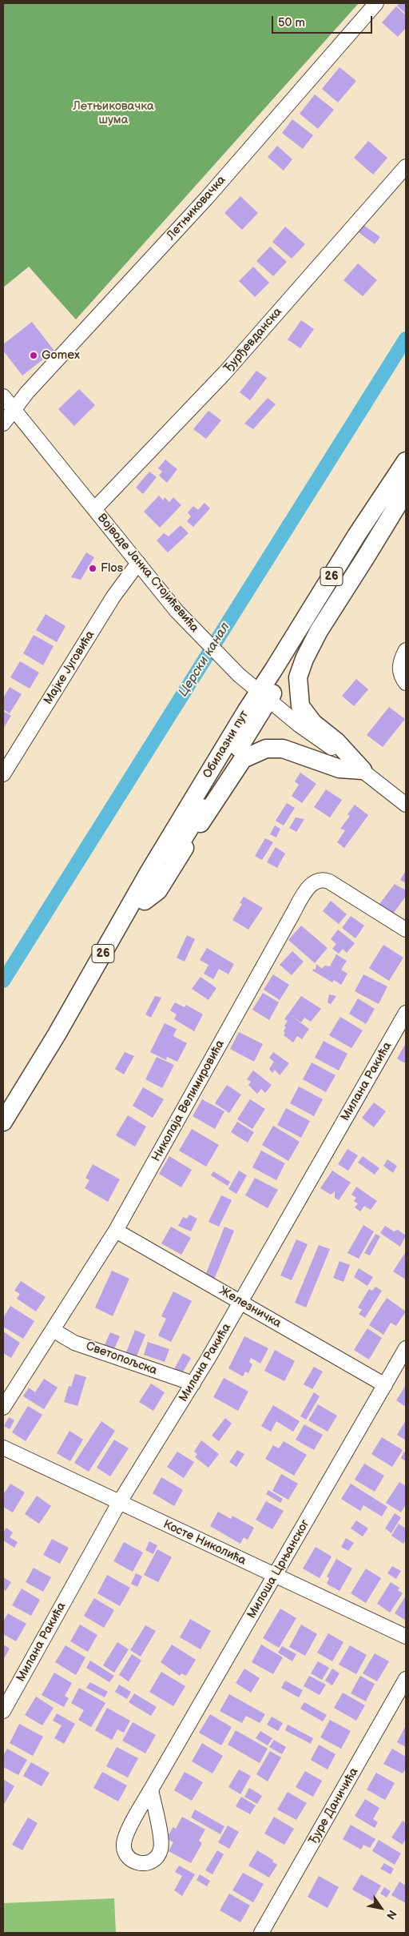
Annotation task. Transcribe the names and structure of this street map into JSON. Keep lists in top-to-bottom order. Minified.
{"streets":{"main road":["26","Обилазни пут"],"street":["Летњиковачка","Ђурђевданска","Војводе Јанка Стојићевића","Мајке Југовића","Милана Ракића","Николаја Велимировића","Железничка","Светопољска","Косте Николића","Милоша Црњанског","Ђуре Даничића"]},"crossings":[["Летњиковачка","Војводе Јанка Стојићевића"],["Ђурђевданска","Војводе Јанка Стојићевића"],["Војводе Јанка Стојићевића","Мајке Југовића"],["Војводе Јанка Стојићевића","Обилазни пут"],["Милана Ракића","Железничка"],["Милана Ракића","Светопољска"],["Милана Ракића","Косте Николића"],["Николаја Велимировића","Железничка"],["Николаја Велимировића","Светопољска"],["Железничка","Милоша Црњанског"],["Косте Николића","Милоша Црњанског"]],"water":["Церски канал"],"parks":["Летњиковачка шума"],"places":["Gomex","Flos"],"scale_bar":"50 m","north":"bottom right"}
